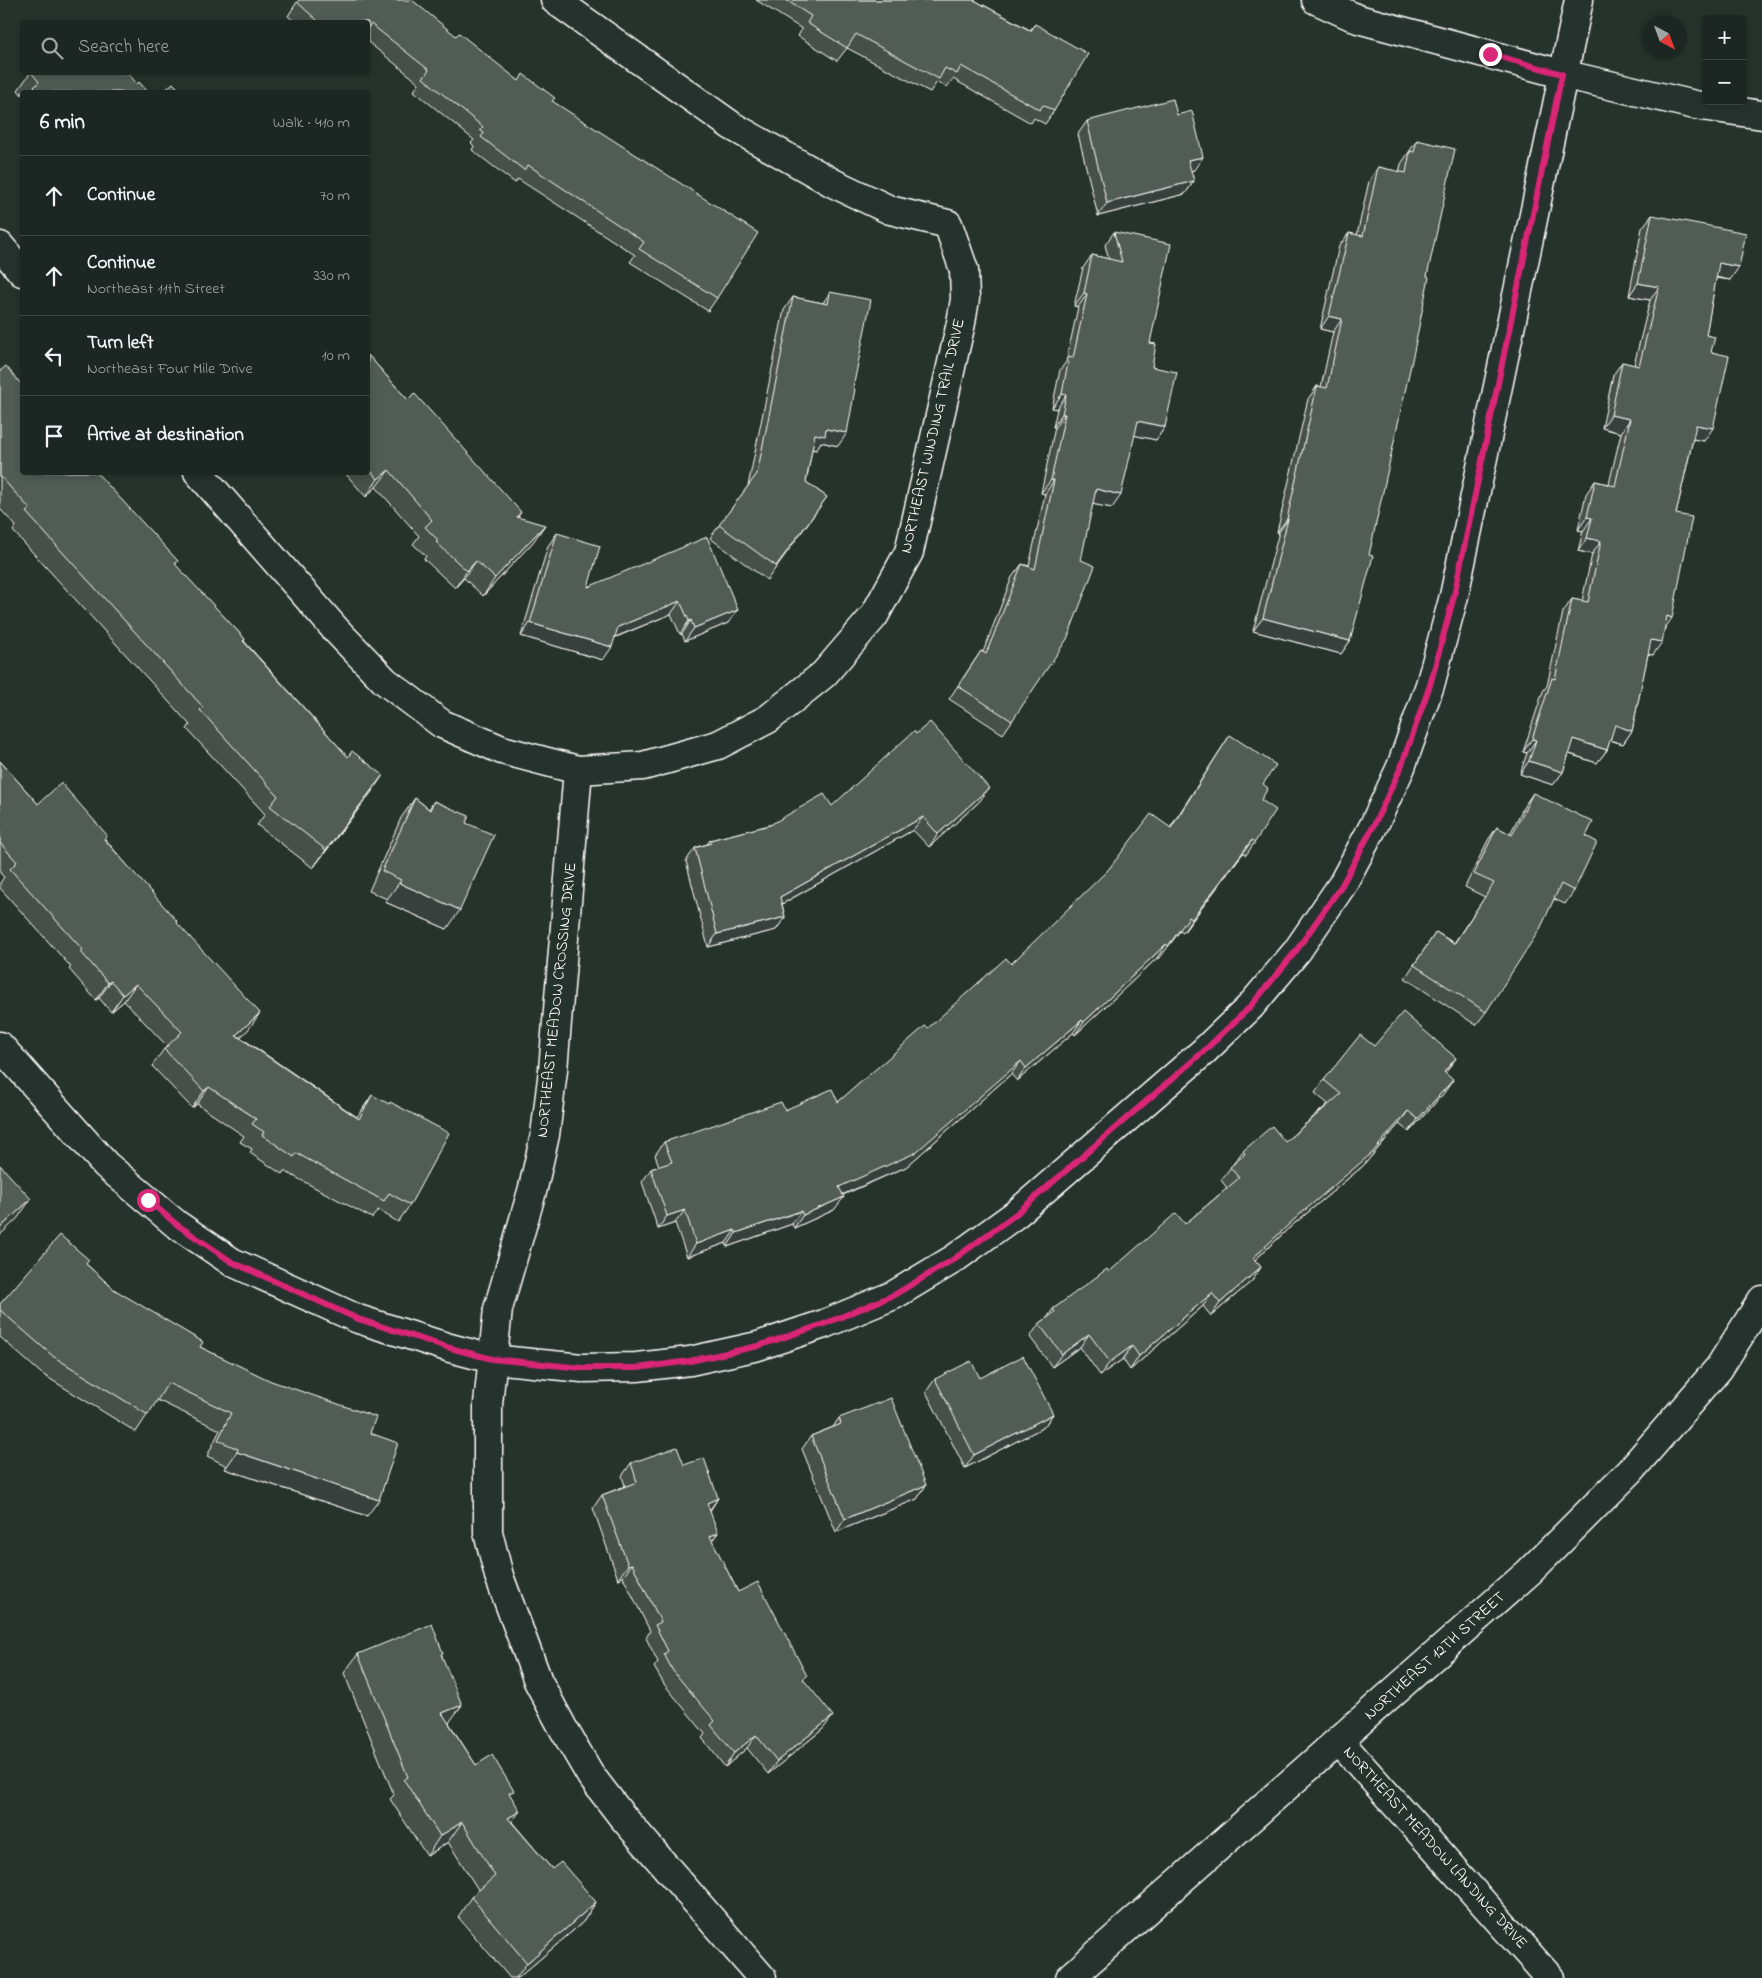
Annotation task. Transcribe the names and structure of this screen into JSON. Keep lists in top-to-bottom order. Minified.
{"streets":{"street":["NORTHEAST WINDING TRAIL DRIVE","NORTHEAST MEADOW CROSSING DRIVE","NORTHEAST 12TH STREET","NORTHEAST MEADOW LANDING DRIVE"]},"crossings":[["NORTHEAST WINDING TRAIL DRIVE","NORTHEAST MEADOW CROSSING DRIVE"],["NORTHEAST 12TH STREET","NORTHEAST MEADOW LANDING DRIVE"]],"north":"bottom right","page":{"map_buttons":["+","−"],"search":"Search here","heading":["6 min","Walk · 410 m"],"list":[["Continue","70 m"],["Continue","Northeast 11th Street","330 m"],["Turn left","Northeast Four Mile Drive","10 m"],"Arrive at destination"]}}
